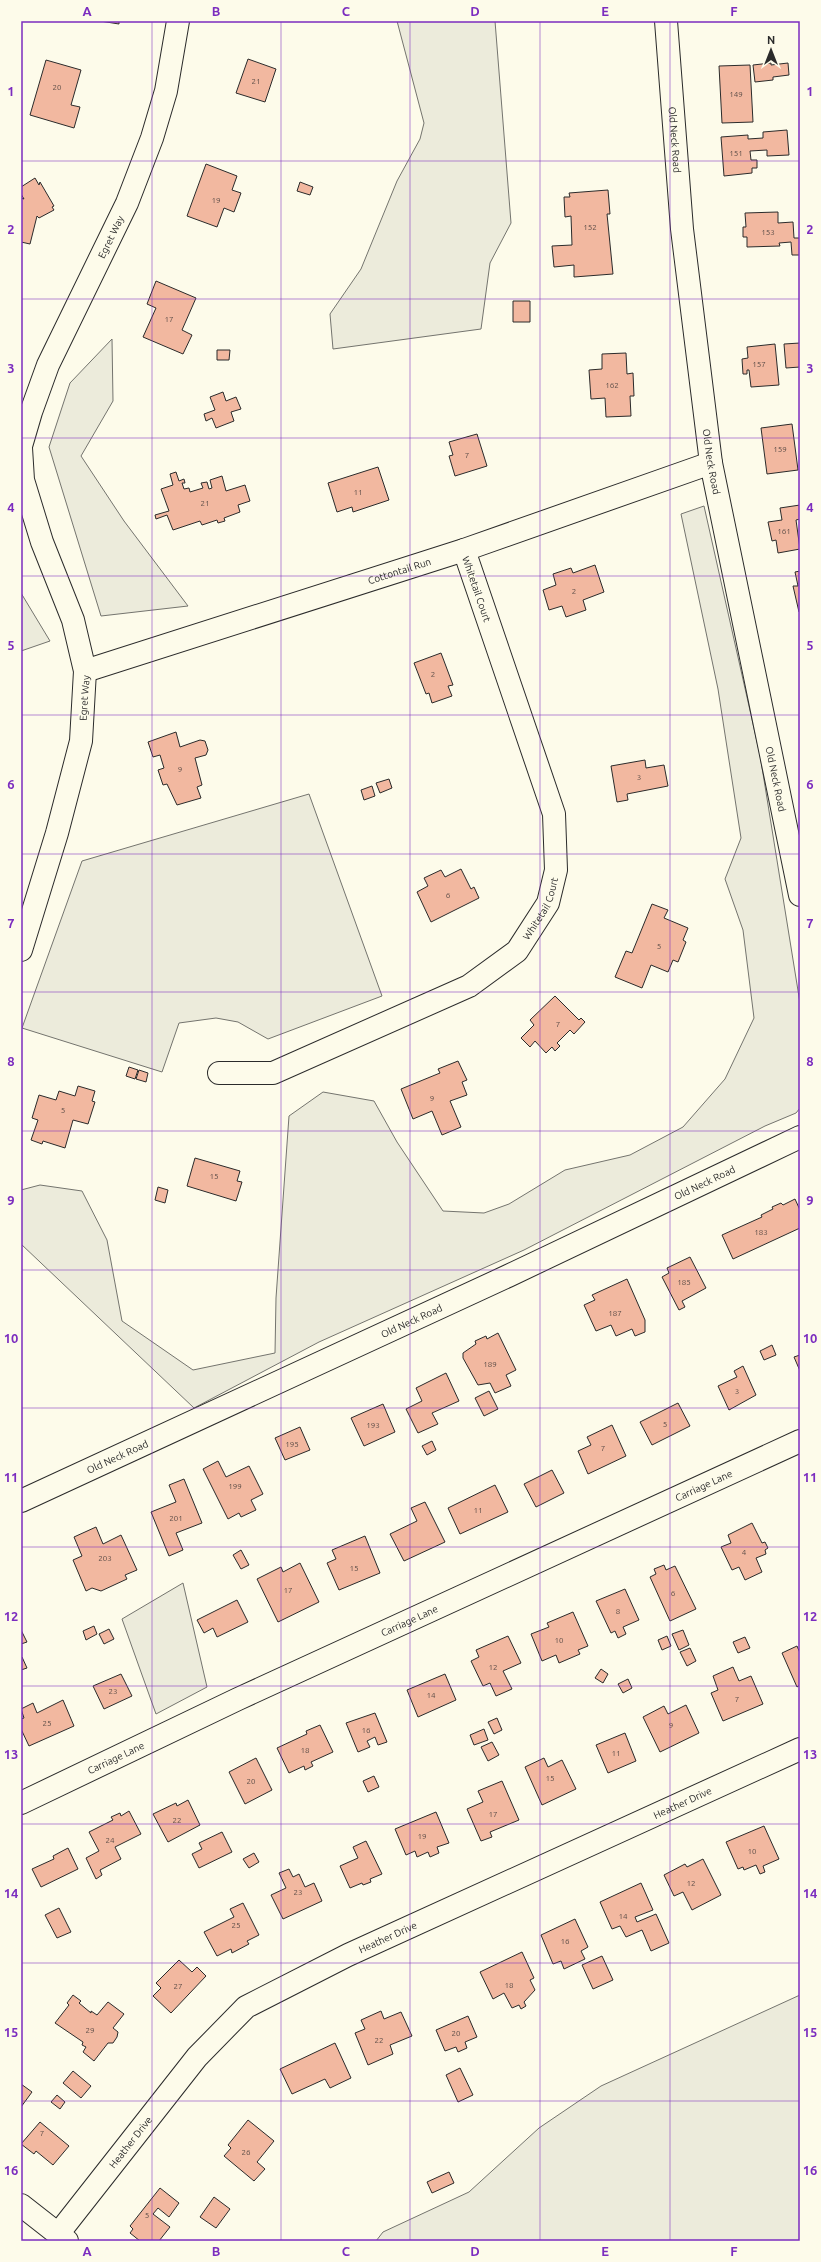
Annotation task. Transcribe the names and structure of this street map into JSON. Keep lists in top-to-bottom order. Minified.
{"streets":{"street":["Old Neck Road","Egret Way","Cottontail Run","Whitetail Court","Carriage Lane","Heather Drive"]},"crossings":[["Old Neck Road","Cottontail Run"],["Egret Way","Cottontail Run"],["Cottontail Run","Whitetail Court"]],"house_numbers":["21","20","149","151","19","152","153","17","157","162","159","7","11","21","161","2","2","9","3","6","5","7","9","5","15","183","185","187","189","3","5","193","195","7","199","11","201","4","203","15","17","6","8","10","12","23","14","7","25","9","16","18","11","15","20","17","22","19","24","10","12","23","14","25","16","18","27","29","20","22","7","26","5"],"north":"top","grid":{"columns":["A","B","C","D","E","F"],"rows":["1","2","3","4","5","6","7","8","9","10","11","12","13","14","15","16"]}}
